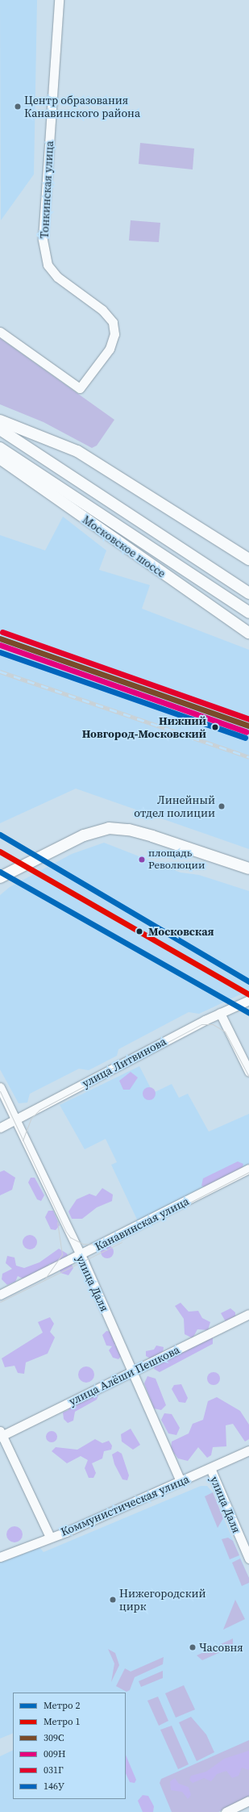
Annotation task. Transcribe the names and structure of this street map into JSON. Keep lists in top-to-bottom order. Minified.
{"streets":{"main road":["Московское шоссе"],"street":["Тонкинская улица","улица Литвинова","Канавинская улица","улица Даля","улица Алёши Пешкова","Коммунистическая улица"]},"crossings":[["улица Литвинова","улица Даля"],["Канавинская улица","улица Даля"],["улица Даля","улица Алёши Пешкова"],["улица Даля","Коммунистическая улица"]],"places":["Центр образования Канавинского района","Нижний Новгород-Московский","Линейный отдел полиции","площадь Революции","Московская","Нижегородский цирк","Часовня"],"lines":["transit line 031Г","transit line 309С","transit line 009Н","transit line 146У","metro line 2","metro line 1"],"legend":["Метро 2","Метро 1","309С","009Н","031Г","146У"]}
